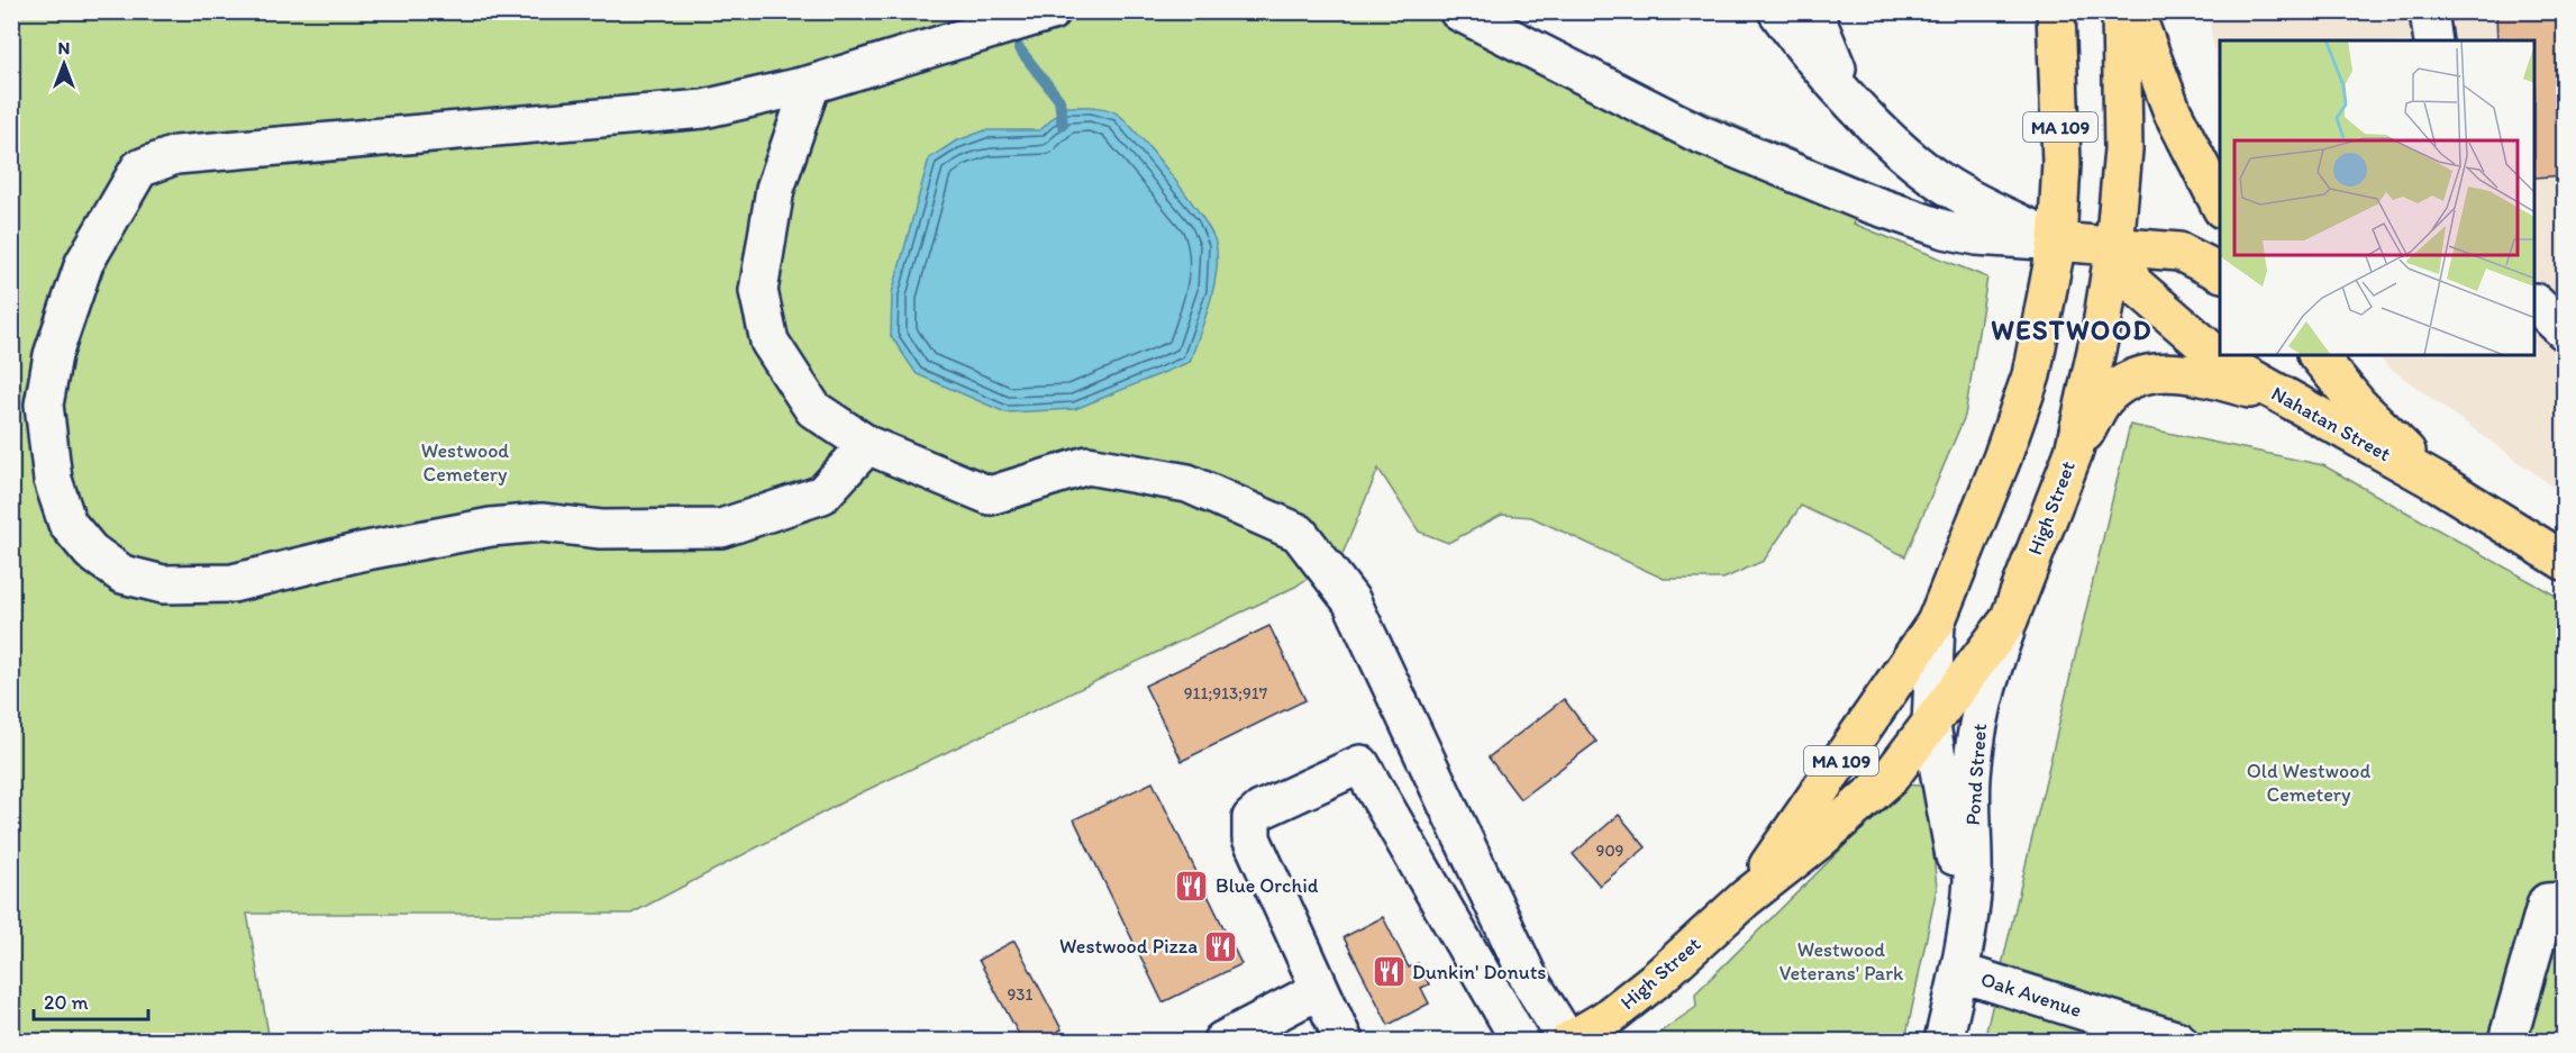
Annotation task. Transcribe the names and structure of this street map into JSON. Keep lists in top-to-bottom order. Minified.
{"streets":{"main road":["MA 109","Nahatan Street","High Street"],"street":["Pond Street","Oak Avenue"]},"crossings":[["Nahatan Street","High Street"],["High Street","Pond Street"],["Pond Street","Oak Avenue"]],"districts":["WESTWOOD"],"parks":["Westwood Cemetery","Old Westwood Cemetery","Westwood Veterans' Park"],"places":{"restaurant":["Blue Orchid","Westwood Pizza","Dunkin' Donuts"]},"house_numbers":["911;913;917","909","931"],"scale_bar":"20 m","north":"top"}
